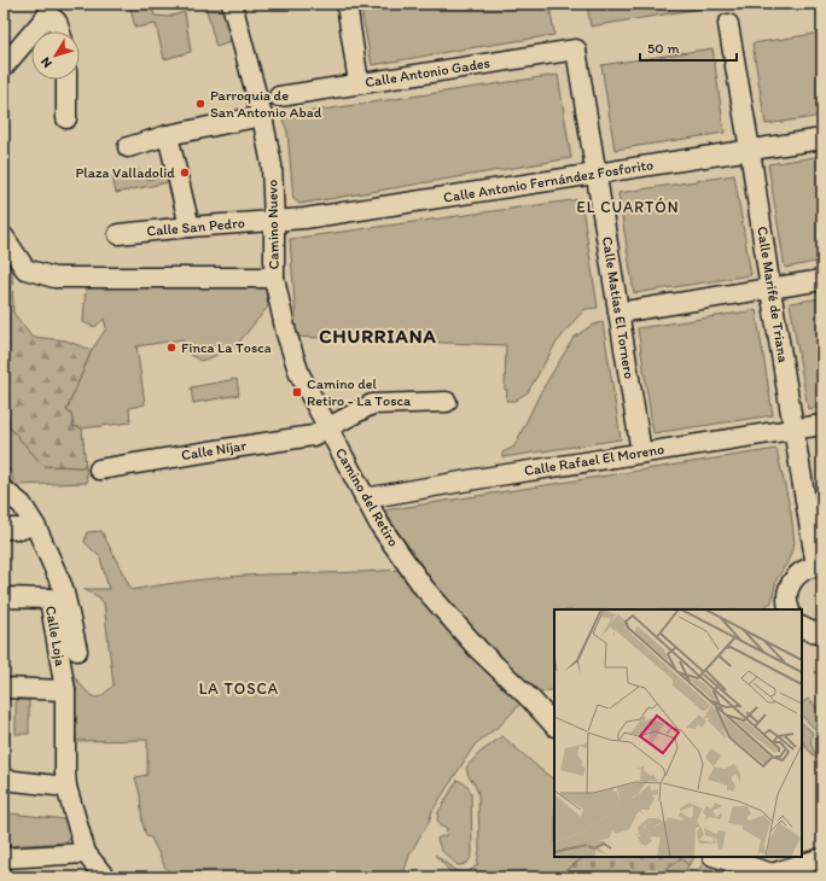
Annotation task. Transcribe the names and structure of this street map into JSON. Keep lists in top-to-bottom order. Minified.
{"streets":{"street":["Calle Antonio Gades","Calle Antonio Fernández Fosforito","Camino Nuevo","Calle San Pedro","Calle Marifé de Triana","Calle Matías El Tornero","Calle Níjar","Calle Rafael El Moreno","Camino del Retiro","Calle Loja"]},"crossings":[["Calle Antonio Gades","Calle Matías El Tornero"],["Calle Antonio Fernández Fosforito","Camino Nuevo"],["Calle Antonio Fernández Fosforito","Calle San Pedro"],["Calle Antonio Fernández Fosforito","Calle Marifé de Triana"],["Calle Antonio Fernández Fosforito","Calle Matías El Tornero"],["Camino Nuevo","Calle San Pedro"],["Camino Nuevo","Camino del Retiro"],["Calle Marifé de Triana","Calle Rafael El Moreno"],["Calle Matías El Tornero","Calle Rafael El Moreno"],["Calle Níjar","Camino del Retiro"],["Calle Rafael El Moreno","Camino del Retiro"]],"districts":["EL CUARTÓN","CHURRIANA","LA TOSCA"],"places":{"other":["Parroquia de San Antonio Abad","Plaza Valladolid","Finca La Tosca"],"transit":["Camino del Retiro - La Tosca"]},"scale_bar":"50 m","north":"bottom left"}
